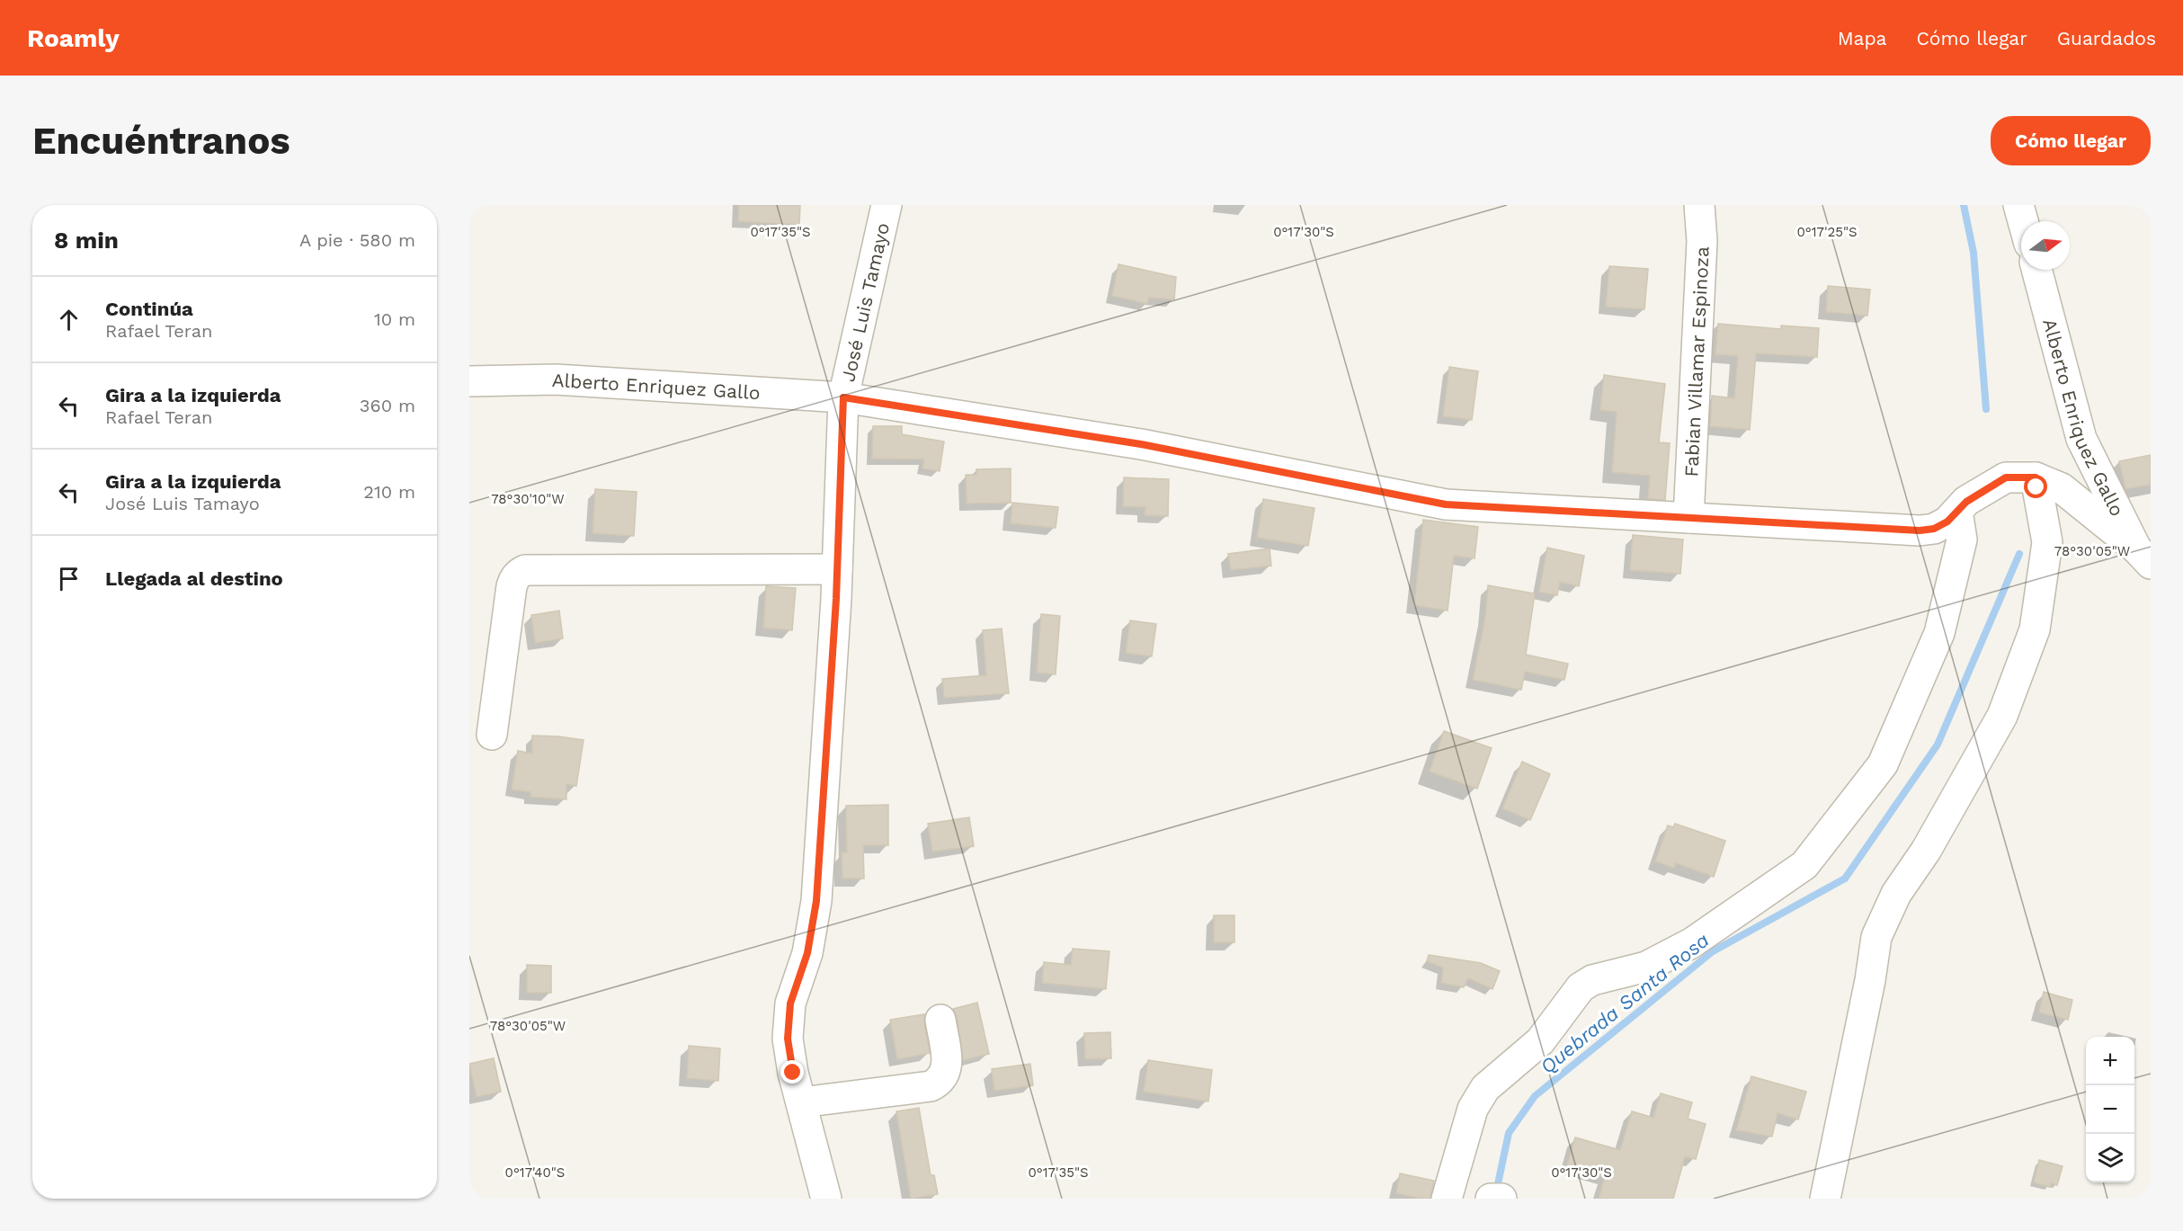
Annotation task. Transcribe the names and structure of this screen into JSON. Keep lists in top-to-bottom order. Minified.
{"streets":{"street":["José Luis Tamayo","Fabian Villamar Espinoza","Alberto Enriquez Gallo"]},"crossings":[["José Luis Tamayo","Alberto Enriquez Gallo"],["Fabian Villamar Espinoza","Alberto Enriquez Gallo"]],"water":["Quebrada Santa Rosa"],"north":"right","page":{"header":"Roamly","nav":["Mapa","Cómo llegar","Guardados"],"buttons":"Cómo llegar","title":"Encuéntranos","heading":["8 min","A pie · 580 m"],"list":[["Continúa","Rafael Teran","10 m"],["Gira a la izquierda","Rafael Teran","360 m"],["Gira a la izquierda","José Luis Tamayo","210 m"],"Llegada al destino"],"map_buttons":["+","−"]},"coordinates":["0°17'35\"S","0°17'30\"S","0°17'25\"S","78°30'10\"W","78°30'05\"W","0°17'40\"S"]}
